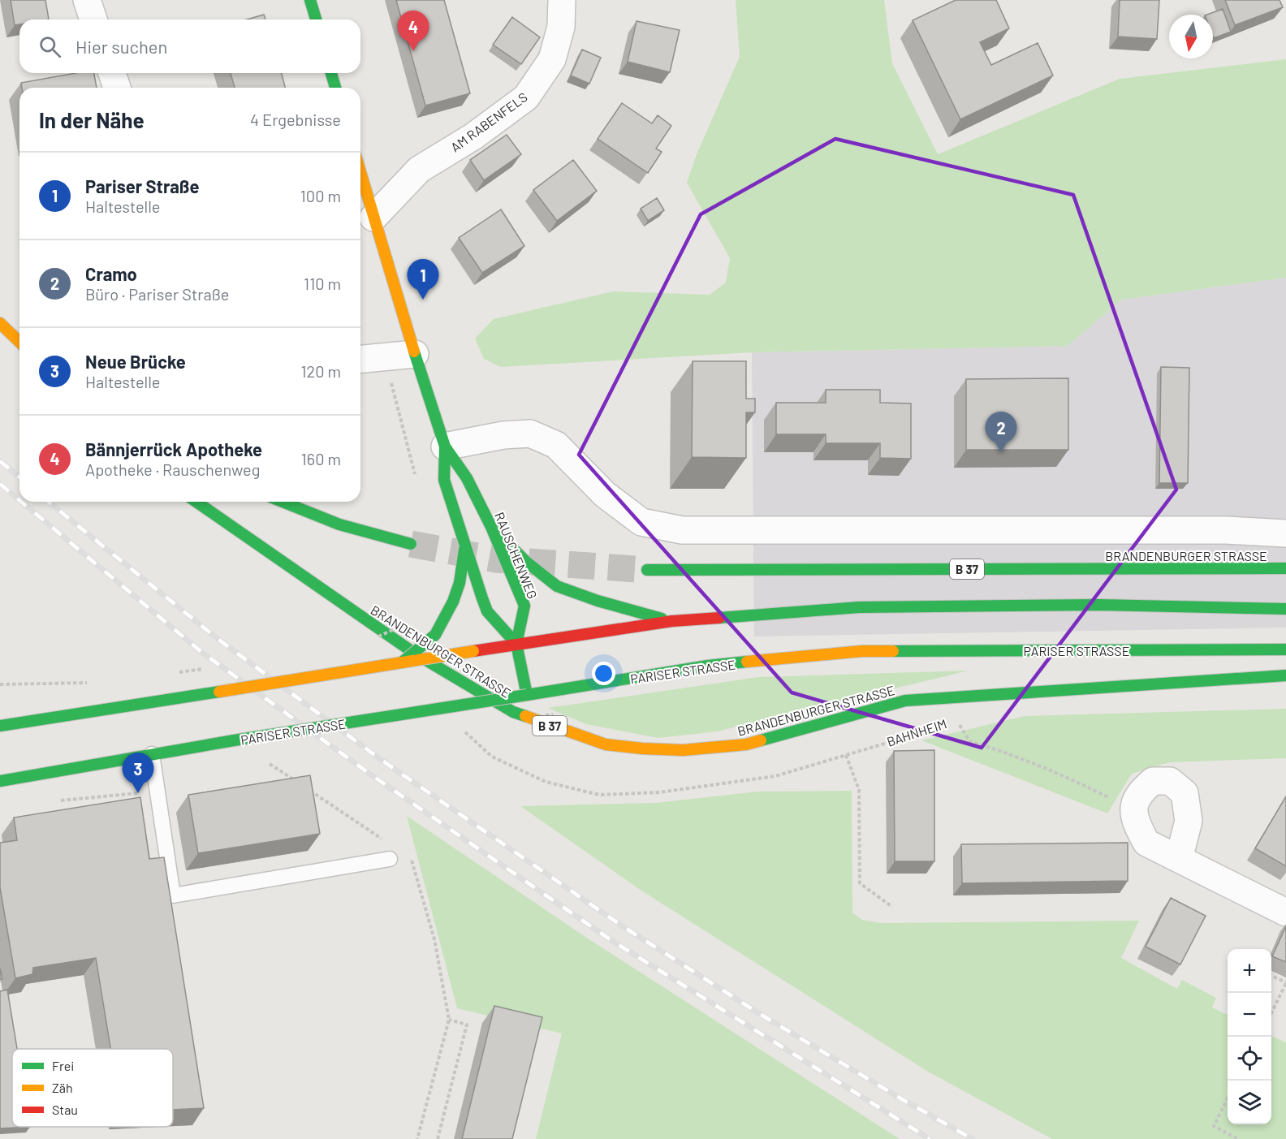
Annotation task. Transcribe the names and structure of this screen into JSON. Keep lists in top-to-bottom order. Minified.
{"streets":{"main road":["RAUSCHENWEG","BRANDENBURGER STRASSE","B 37","PARISER STRASSE"],"street":["AM RABENFELS"],"path":["BAHNHEIM"]},"crossings":[["AM RABENFELS","RAUSCHENWEG"]],"legend":["Frei","Zäh","Stau"],"north":"bottom","page":{"pins":["4","1","2","3"],"search":"Hier suchen","heading":["In der Nähe","4 Ergebnisse"],"list":[{"mark":"1","name":"Pariser Straße","note":"Haltestelle","value":"100 m"},{"mark":"2","name":"Cramo","note":"Büro · Pariser Straße","value":"110 m"},{"mark":"3","name":"Neue Brücke","note":"Haltestelle","value":"120 m"},{"mark":"4","name":"Bännjerrück Apotheke","note":"Apotheke · Rauschenweg","value":"160 m"}],"map_buttons":["+","−"]}}
